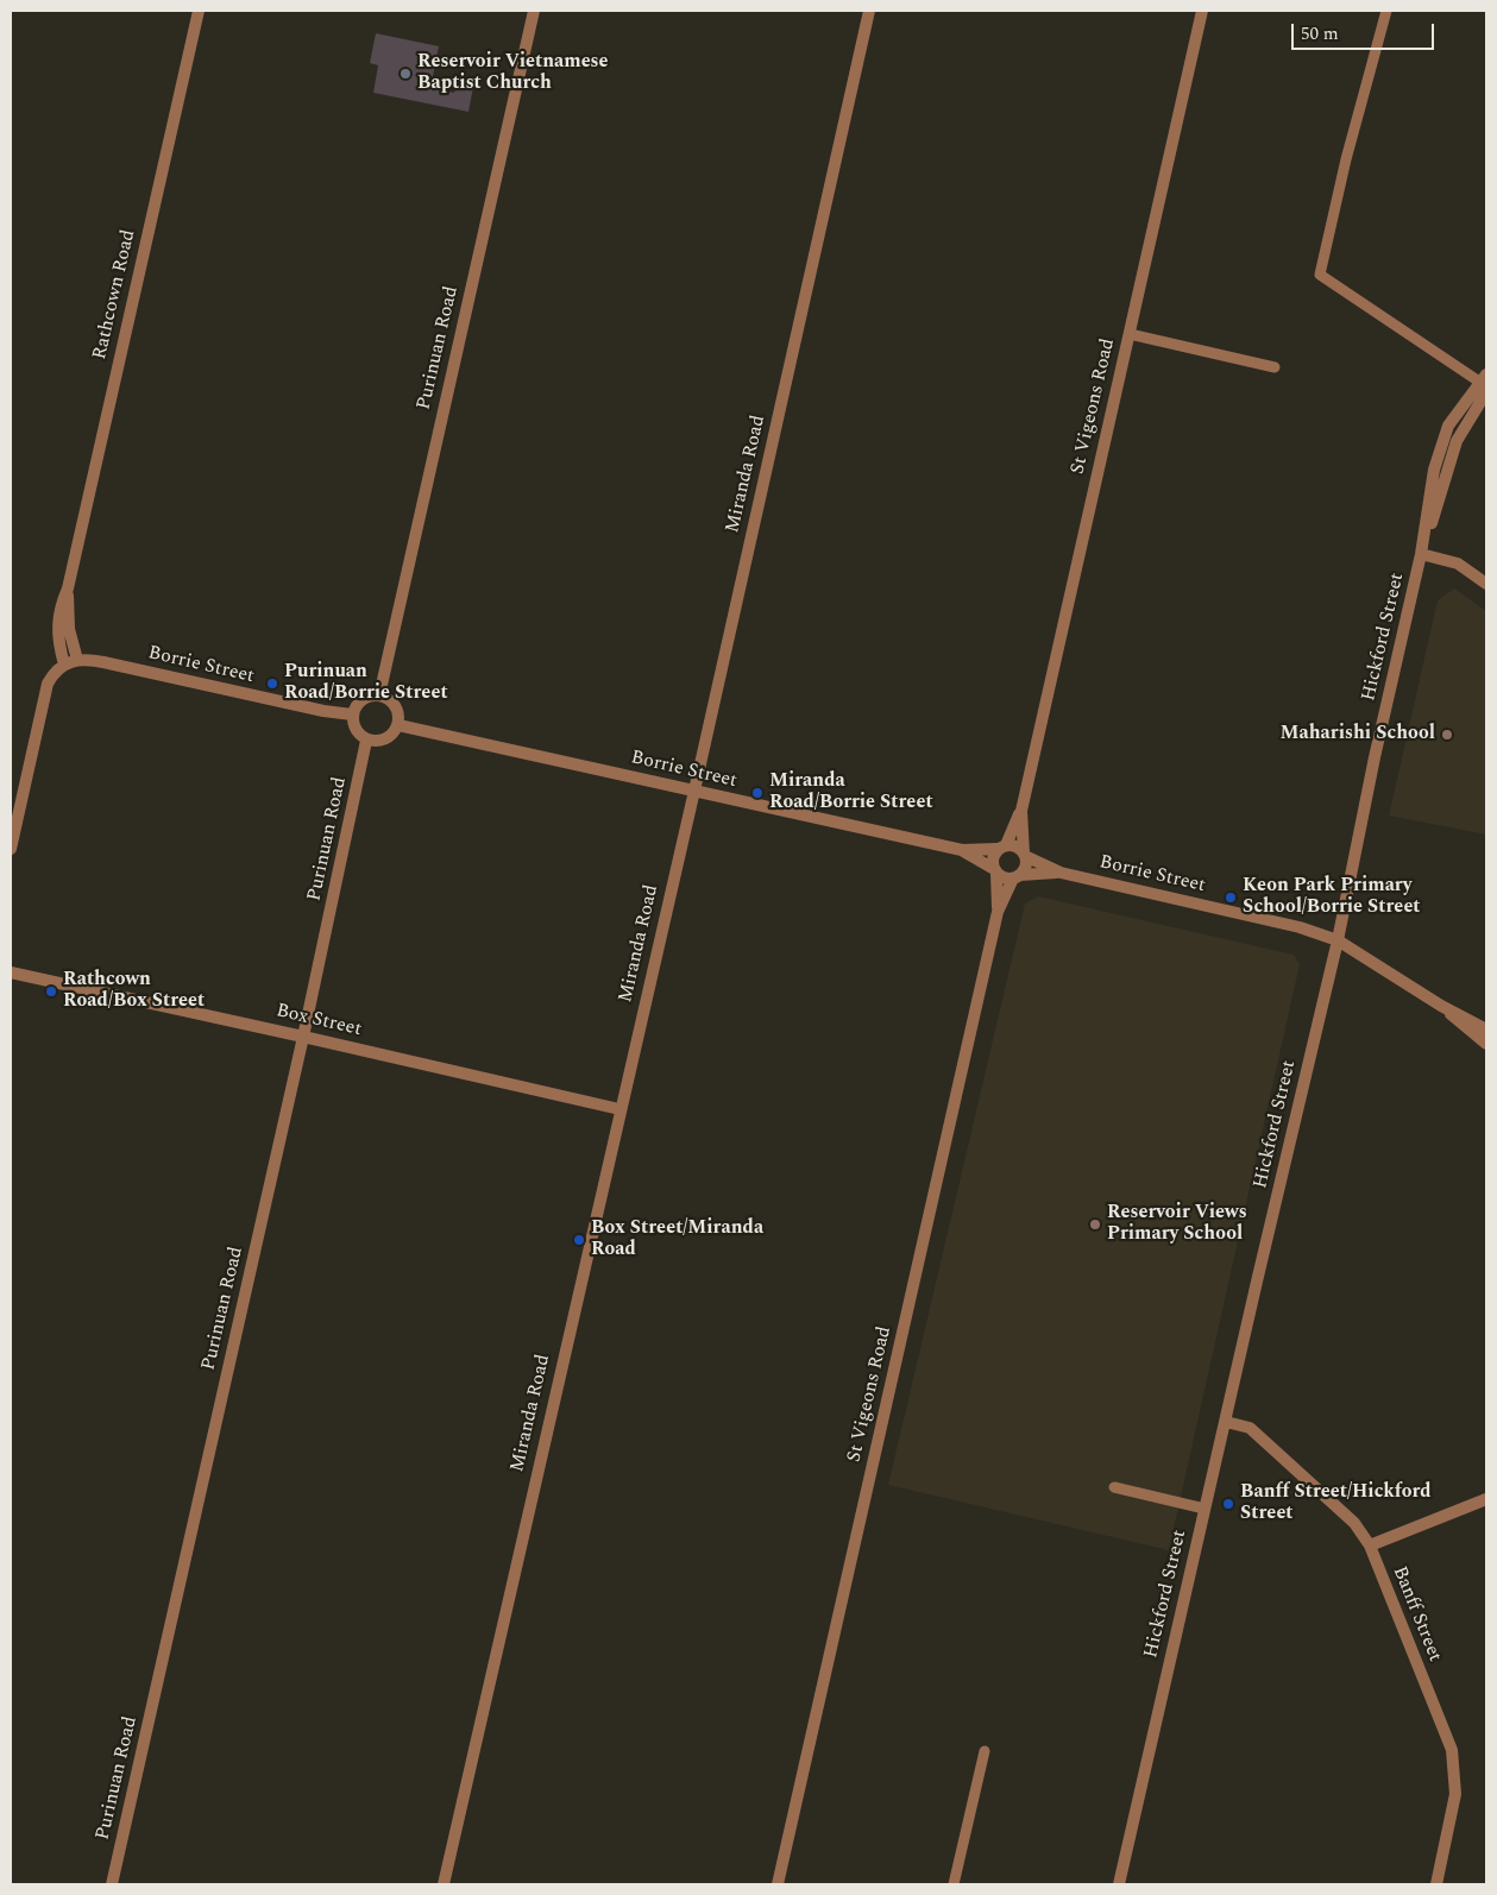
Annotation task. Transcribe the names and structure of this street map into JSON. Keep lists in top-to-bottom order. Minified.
{"streets":{"street":["Rathcown Road","Purinuan Road","St Vigeons Road","Miranda Road","Hickford Street","Borrie Street","Box Street","Banff Street"]},"crossings":[["Rathcown Road","Borrie Street"],["Purinuan Road","Borrie Street"],["Purinuan Road","Box Street"],["St Vigeons Road","Borrie Street"],["Miranda Road","Borrie Street"],["Miranda Road","Box Street"],["Hickford Street","Borrie Street"],["Hickford Street","Banff Street"]],"places":["Reservoir Vietnamese Baptist Church","Purinuan Road/Borrie Street","Maharishi School","Miranda Road/Borrie Street","Keon Park Primary School/Borrie Street","Rathcown Road/Box Street","Reservoir Views Primary School","Box Street/Miranda Road","Banff Street/Hickford Street"],"scale_bar":"50 m"}
